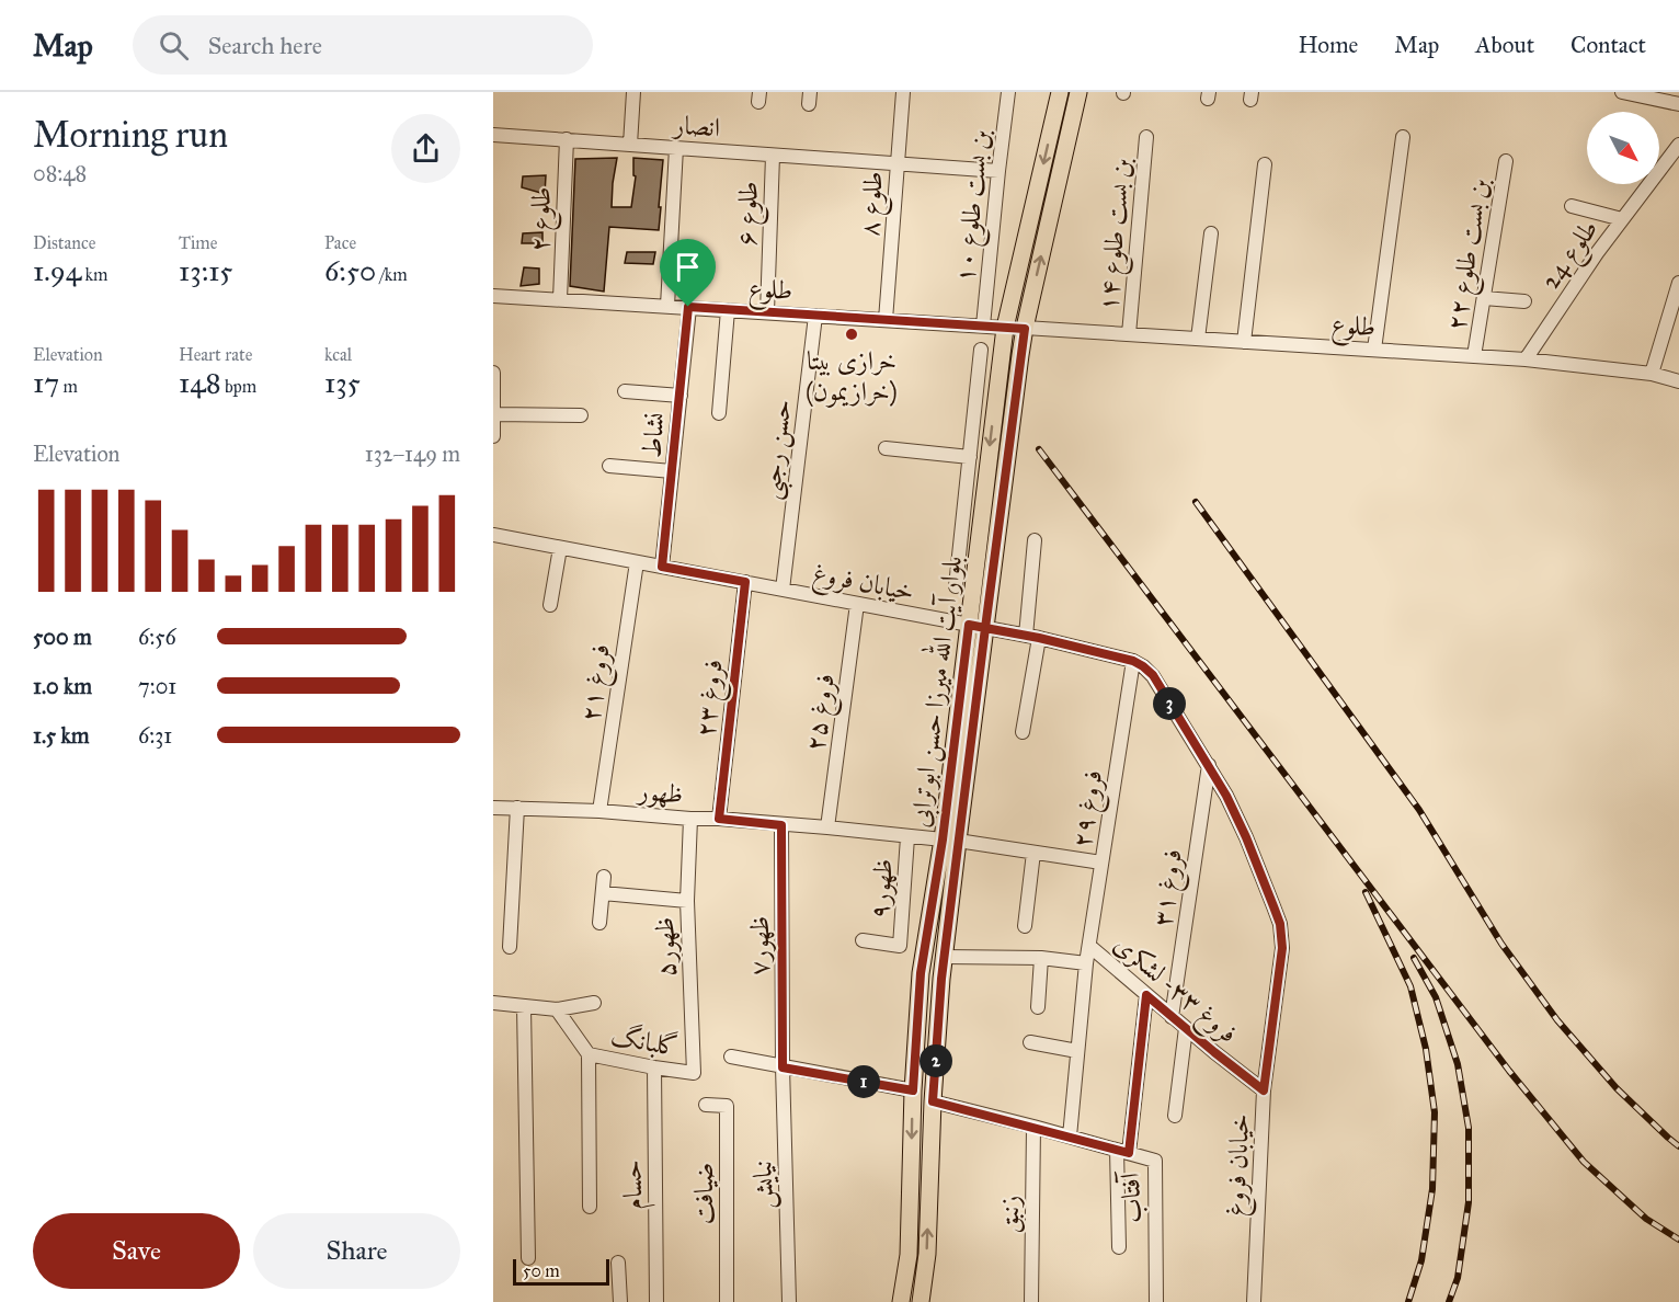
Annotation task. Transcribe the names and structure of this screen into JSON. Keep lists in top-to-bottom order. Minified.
{"streets":{"main road":["بلوار آیت الله میرزا حسن ابوترابی"],"street":["انصار","طلوع ۸","بن بست طلوع ۱۰","طلوع ۶","طلوع ۲","بن بست طلوع ۱۴","بن بست طلوع ۲۲","طلوع 24","طلوع","نشاط","حسن رجبی","خیابان فروغ","فروغ ۲۱","فروغ ۲۳","فروغ ۲۵","ظهور","فروغ ۲۹","فروغ ۳۱","ظهور۹","ظهور۷","ظهور۵","فروغ ۳۳- لشکری","گلبانگ","حسام","نيايش","ضیافت","آفتاب","زنبق"]},"crossings":[["انصار","طلوع ۸"],["انصار","بن بست طلوع ۱۰"],["انصار","طلوع ۶"],["انصار","طلوع ۲"],["طلوع ۸","طلوع"],["بن بست طلوع ۱۰","طلوع"],["طلوع ۶","طلوع"],["طلوع ۲","طلوع"],["بن بست طلوع ۱۴","طلوع"],["بن بست طلوع ۲۲","طلوع"],["طلوع 24","طلوع"],["طلوع","نشاط"],["طلوع","حسن رجبی"],["طلوع","بلوار آیت الله میرزا حسن ابوترابی"],["نشاط","خیابان فروغ"],["حسن رجبی","خیابان فروغ"],["خیابان فروغ","فروغ ۲۱"],["خیابان فروغ","بلوار آیت الله میرزا حسن ابوترابی"],["خیابان فروغ","فروغ ۲۳"],["خیابان فروغ","فروغ ۲۵"],["خیابان فروغ","فروغ ۲۹"],["خیابان فروغ","فروغ ۳۱"],["خیابان فروغ","فروغ ۳۳- لشکری"],["فروغ ۲۱","ظهور"],["بلوار آیت الله میرزا حسن ابوترابی","ظهور"],["بلوار آیت الله میرزا حسن ابوترابی","آفتاب"],["فروغ ۲۳","ظهور"],["فروغ ۲۵","ظهور"],["ظهور","فروغ ۲۹"],["ظهور","ظهور۹"],["ظهور","ظهور۷"],["ظهور","ظهور۵"],["فروغ ۲۹","فروغ ۳۳- لشکری"],["فروغ ۲۹","آفتاب"],["فروغ ۳۱","فروغ ۳۳- لشکری"],["ظهور۷","نيايش"],["ظهور۵","گلبانگ"],["گلبانگ","حسام"],["آفتاب","زنبق"]],"places":["خرازی بیتا (خرازیمون)"],"scale_bar":"50 m","north":"bottom right","page":{"header":"Map","search":"Search here","nav":["Home","Map","About","Contact"],"heading":["Morning run","08:48"],"stats":[["Distance","1.94 km"],["Time","13:15"],["Pace","6:50 /km"],["Elevation","17 m"],["Heart rate","148 bpm"],["kcal","135"]],"chart":["Elevation","132–149 m"],"list":[{"name":"500 m","note":"6:56"},{"name":"1.0 km","note":"7:01"},{"name":"1.5 km","note":"6:31"}],"pins":["3","2","1"],"buttons":["Save","Share"],"scale":"50 m"}}
